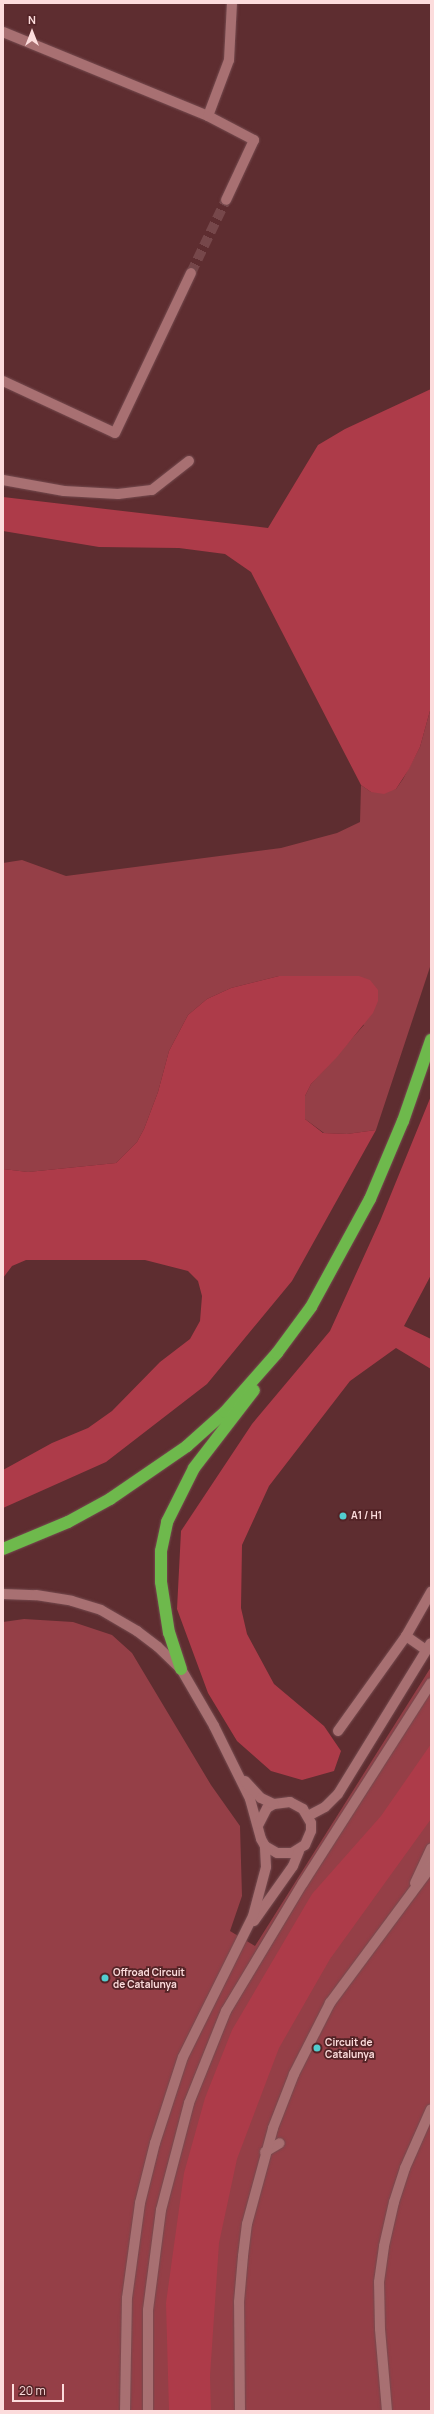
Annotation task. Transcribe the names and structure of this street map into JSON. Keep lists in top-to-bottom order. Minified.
{"places":["A1 / H1","Offroad Circuit de Catalunya","Circuit de Catalunya"],"scale_bar":"20 m","north":"top"}
